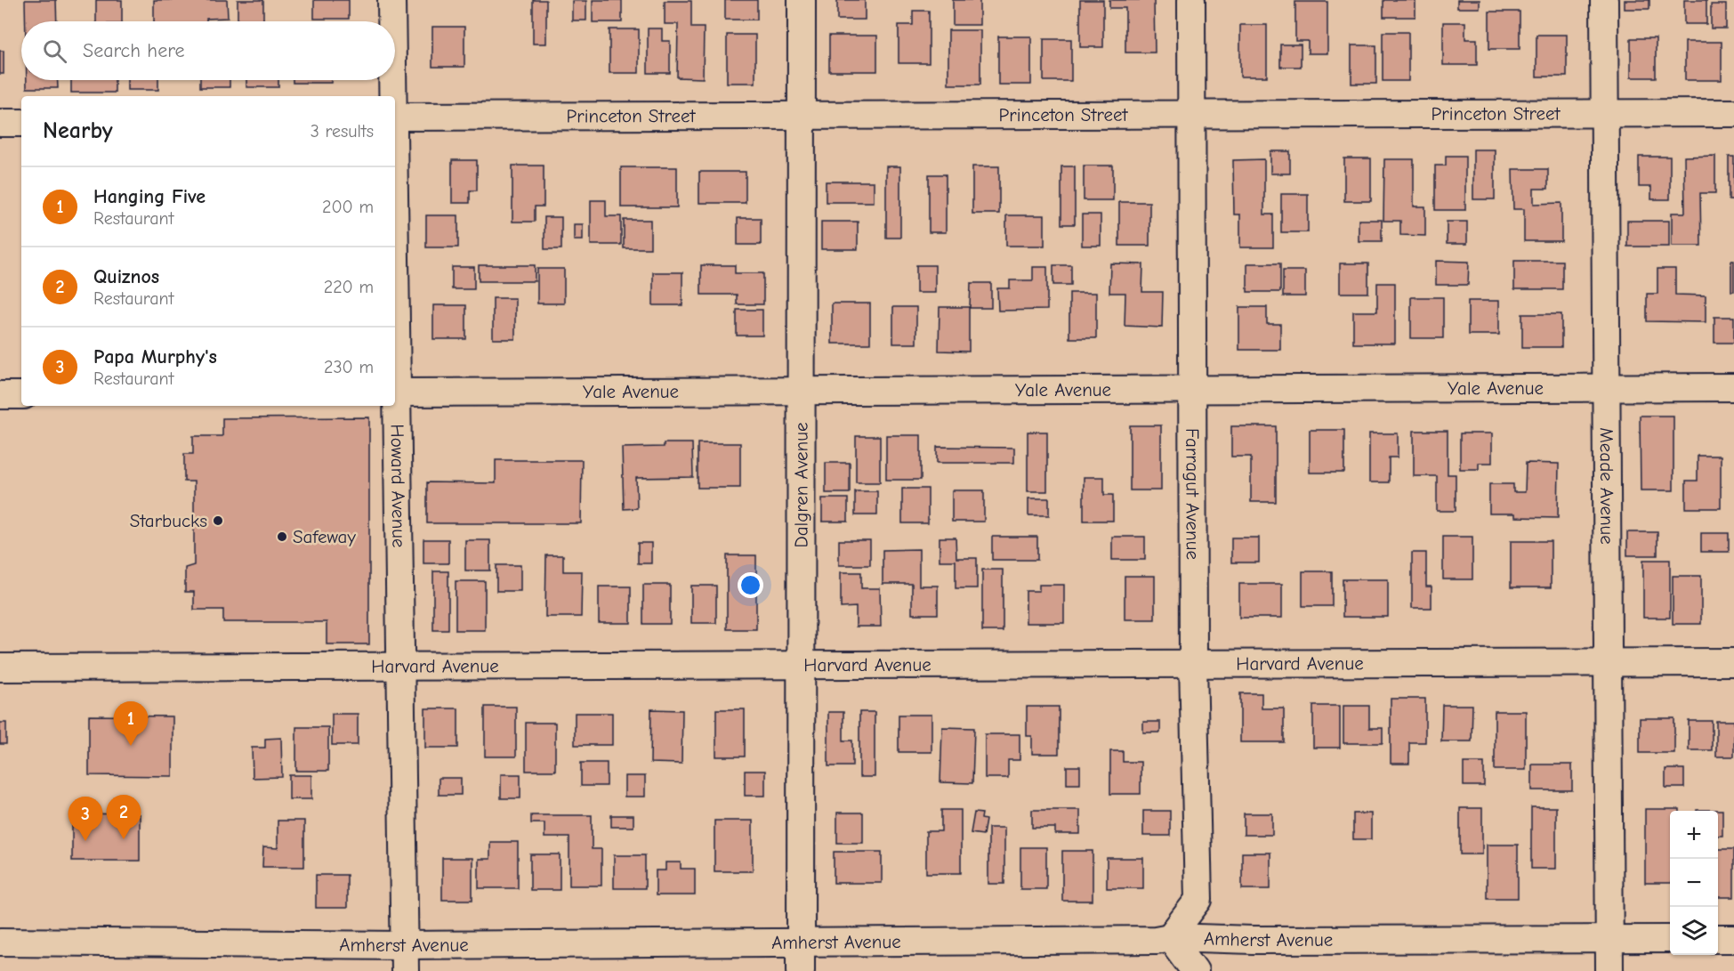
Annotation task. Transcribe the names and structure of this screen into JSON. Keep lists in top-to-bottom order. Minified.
{"streets":{"street":["Princeton Street","Yale Avenue","Howard Avenue","Dalgren Avenue","Meade Avenue","Farragut Avenue","Harvard Avenue","Amherst Avenue"]},"crossings":[["Princeton Street","Dalgren Avenue"],["Princeton Street","Meade Avenue"],["Princeton Street","Farragut Avenue"],["Yale Avenue","Dalgren Avenue"],["Yale Avenue","Meade Avenue"],["Yale Avenue","Farragut Avenue"],["Howard Avenue","Harvard Avenue"],["Howard Avenue","Amherst Avenue"],["Dalgren Avenue","Harvard Avenue"],["Dalgren Avenue","Amherst Avenue"],["Meade Avenue","Harvard Avenue"],["Meade Avenue","Amherst Avenue"],["Farragut Avenue","Harvard Avenue"],["Farragut Avenue","Amherst Avenue"]],"places":["Starbucks","Safeway"],"page":{"search":"Search here","heading":["Nearby","3 results"],"list":[{"mark":"1","name":"Hanging Five","note":"Restaurant","value":"200 m"},{"mark":"2","name":"Quiznos","note":"Restaurant","value":"220 m"},{"mark":"3","name":"Papa Murphy's","note":"Restaurant","value":"230 m"}],"pins":["1","2","3"],"map_buttons":["+","−"]}}
